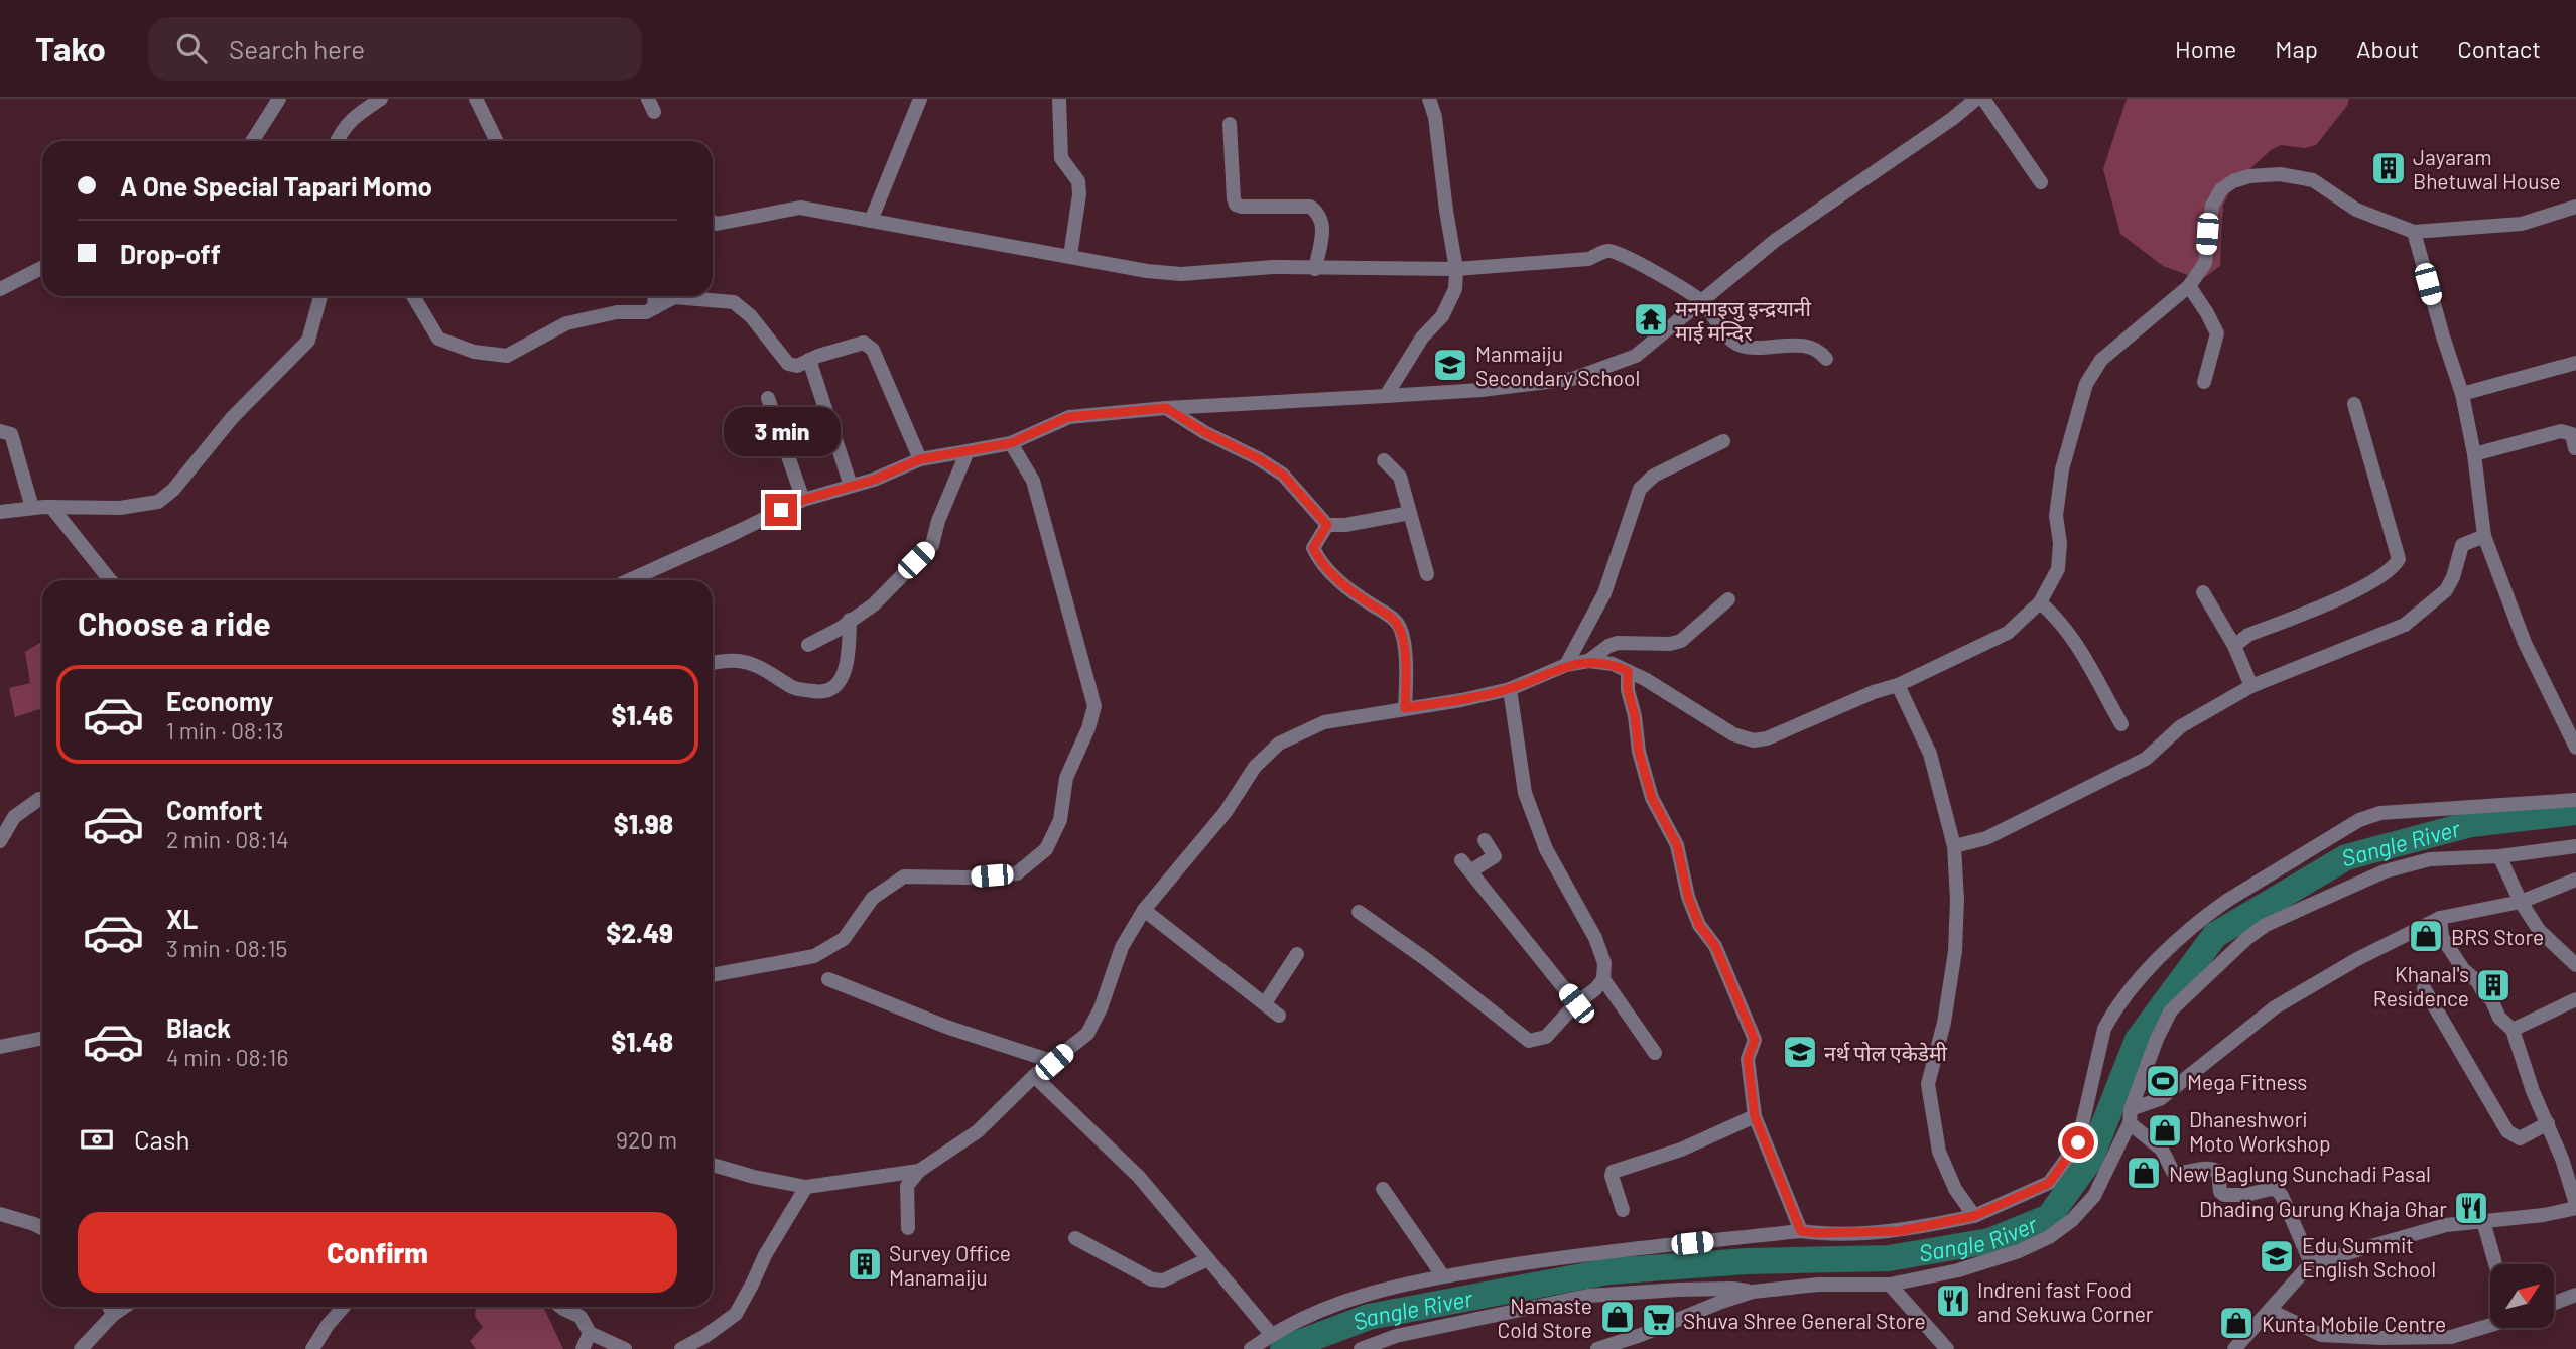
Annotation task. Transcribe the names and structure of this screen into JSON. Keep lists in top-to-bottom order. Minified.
{"water":["Sangle River"],"places":{"building":["Jayaram Bhetuwal House","Khanal's Residence","Survey Office Manamaiju"],"temple":["मनमाइजु इन्द्रयानी माई मन्दिर"],"school or university":["Manmaiju Secondary School","नर्थ पोल एकेडेमी","Edu Summit English School"],"shop":["BRS Store","Dhaneshwori Moto Workshop","New Baglung Sunchadi Pasal","Namaste Cold Store","Kunta Mobile Centre"],"sports":["Mega Fitness"],"restaurant":["Dhading Gurung Khaja Ghar","Indreni fast Food and Sekuwa Corner"],"supermarket":["Shuva Shree General Store"]},"north":"top right","page":{"header":"Tako","search":"Search here","nav":["Home","Map","About","Contact"],"banner":["A One Special Tapari Momo","Drop-off"],"bubble":"3 min","heading":"Choose a ride","list":[{"name":"Economy","note":"1 min · 08:13","value":"$1.46"},{"name":"Comfort","note":"2 min · 08:14","value":"$1.98"},{"name":"XL","note":"3 min · 08:15","value":"$2.49"},{"name":"Black","note":"4 min · 08:16","value":"$1.48"}],"pay":["Cash","920 m"],"buttons":"Confirm"}}
